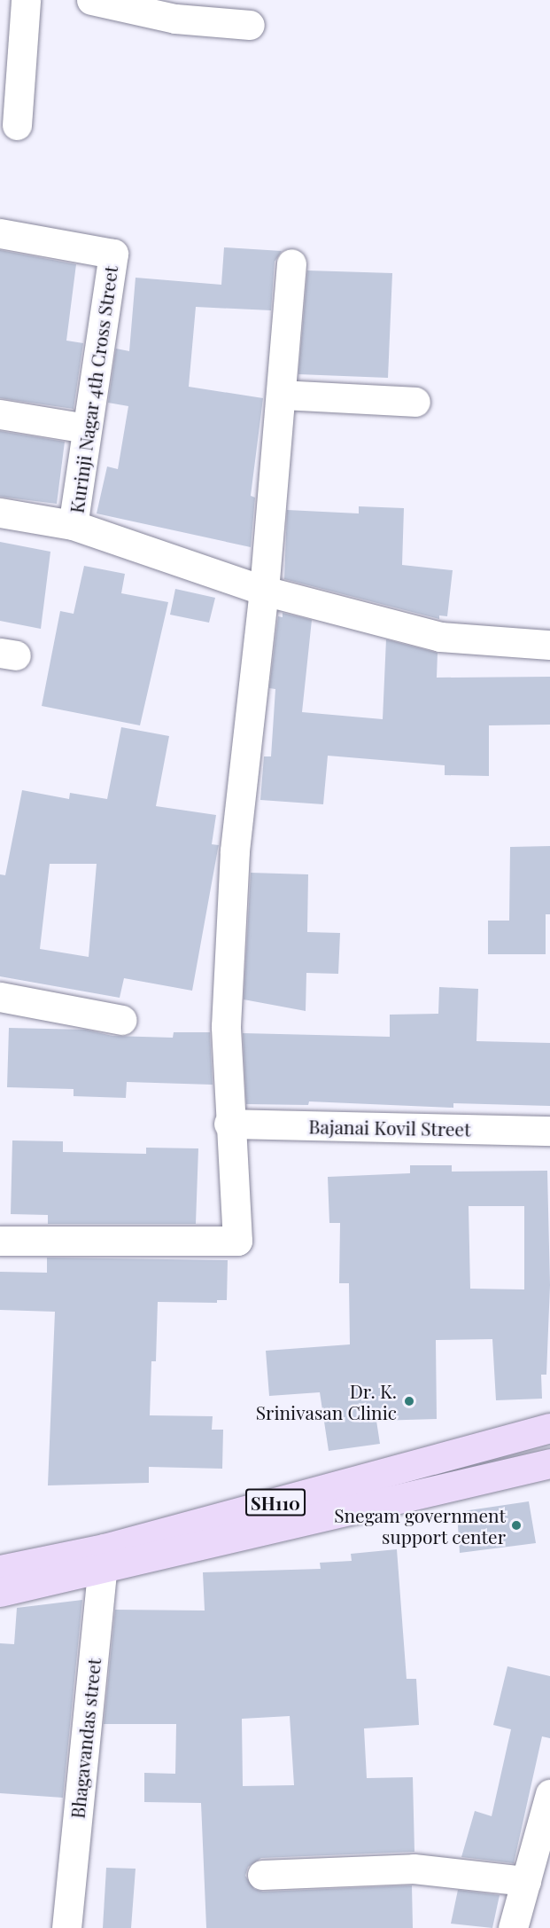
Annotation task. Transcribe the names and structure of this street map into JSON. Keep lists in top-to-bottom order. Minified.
{"streets":{"main road":["SH110"],"street":["Kurinji Nagar 4th Cross Street","Bajanai Kovil Street","Bhagavandas street"]},"crossings":[["SH110","Bhagavandas street"]],"places":["Dr. K. Srinivasan Clinic","Snegam government support center"]}
